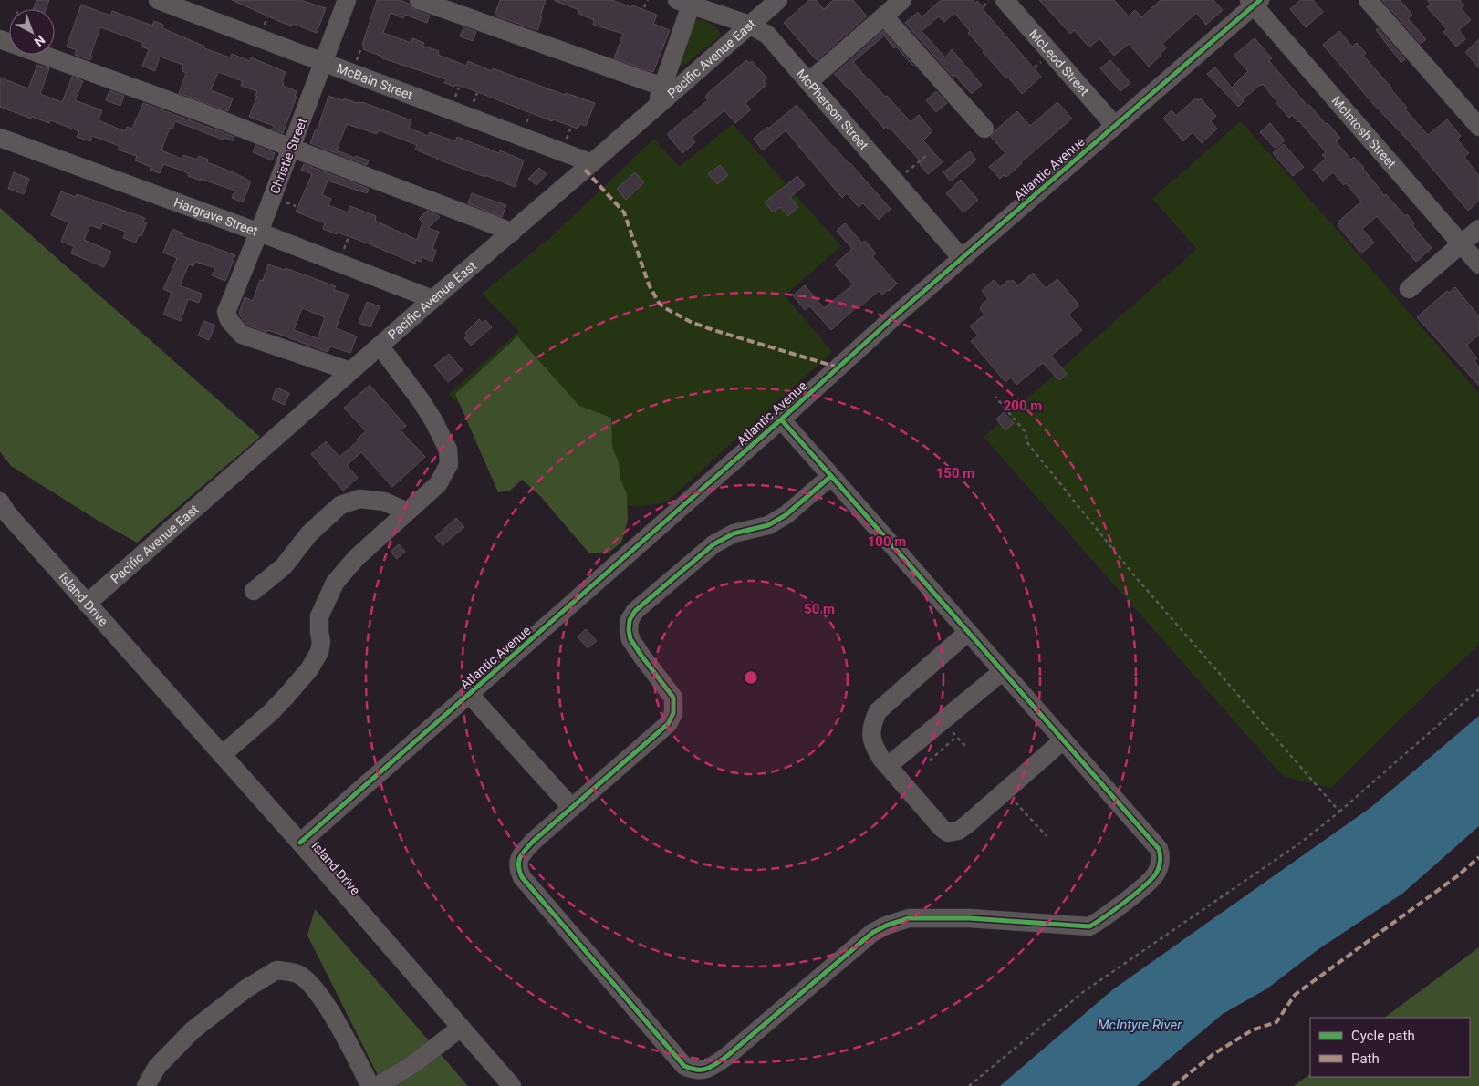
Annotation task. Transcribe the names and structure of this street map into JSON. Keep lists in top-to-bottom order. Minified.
{"streets":{"street":["Pacific Avenue East","McLeod Street","McBain Street","McPherson Street","McIntosh Street","Christie Street","Atlantic Avenue","Hargrave Street","Island Drive"]},"crossings":[["Pacific Avenue East","McBain Street"],["Pacific Avenue East","McPherson Street"],["Pacific Avenue East","Christie Street"],["Pacific Avenue East","Hargrave Street"],["Pacific Avenue East","Island Drive"],["McLeod Street","Atlantic Avenue"],["McBain Street","Christie Street"],["McPherson Street","Atlantic Avenue"],["McIntosh Street","Atlantic Avenue"],["Christie Street","Hargrave Street"],["Atlantic Avenue","Island Drive"]],"water":["McIntyre River"],"legend":["Cycle path","Path"],"north":"bottom right","rings":["200 m","150 m","100 m","50 m"]}
